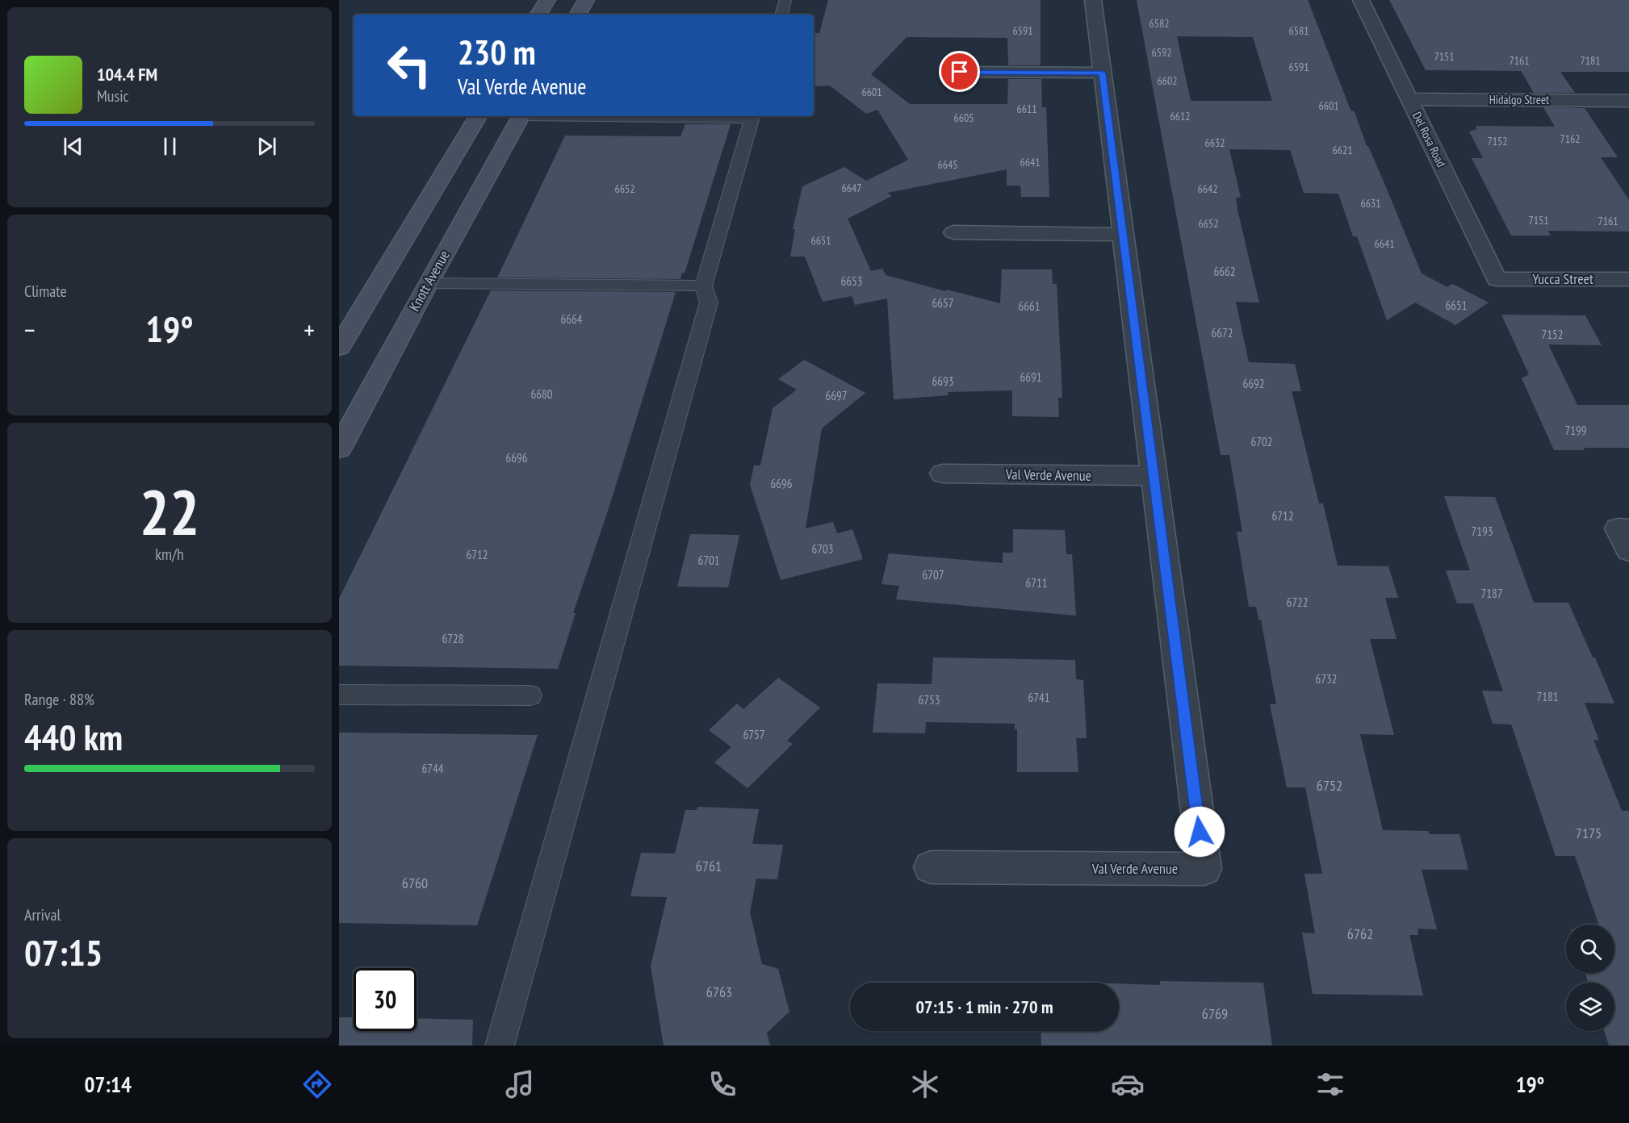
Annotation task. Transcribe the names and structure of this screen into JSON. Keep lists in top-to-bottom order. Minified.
{"streets":{"main road":["Knott Avenue"],"street":["Hidalgo Street","Del Rosa Road","Yucca Street","Val Verde Avenue"]},"crossings":[["Hidalgo Street","Del Rosa Road"],["Del Rosa Road","Yucca Street"]],"house_numbers":["6582","6591","6581","6592","7151","7161","7181","6591","6602","6601","6601","6611","6612","6605","7162","7152","6632","6621","6641","6645","6647","6652","6642","6631","7151","7161","6652","6651","6641","6662","6653","6657","6651","6661","6664","6672","7152","6691","6693","6692","6680","6697","7199","6702","6696","6696","6712","7193","6703","6712","6701","6707","6711","7187","6722","6728","6732","7181","6741","6753","6757","6744","6752","7175","6761","6760","6762","6763","6769"],"page":{"turn":["230 m","Val Verde Avenue"],"song":["104.4 FM","Music"],"tile":["Climate",["22","km/h"],["Range · 88%","440 km"],["Arrival","07:15"]],"heat":["−","19°","+"],"limit":"30","trip":"07:15 · 1 min · 270 m","tabs":["07:14","19°"]}}
